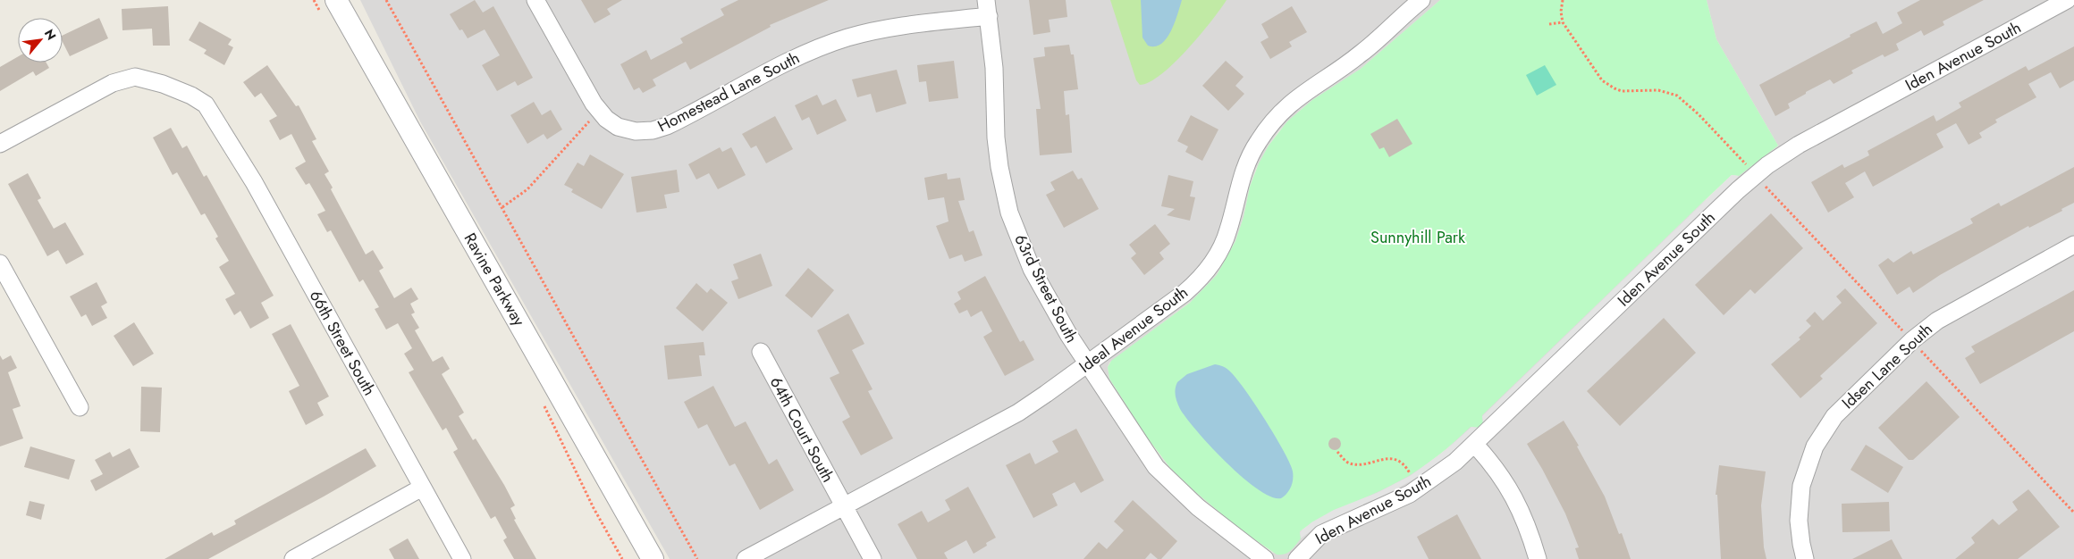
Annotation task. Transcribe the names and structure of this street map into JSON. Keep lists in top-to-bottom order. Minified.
{"streets":{"street":["Iden Avenue South","Homestead Lane South","Ravine Parkway","63rd Street South","Ideal Avenue South","66th Street South","Idsen Lane South","64th Court South"]},"crossings":[["Homestead Lane South","63rd Street South"],["63rd Street South","Ideal Avenue South"],["Ideal Avenue South","64th Court South"]],"parks":["Sunnyhill Park"],"north":"top right"}
